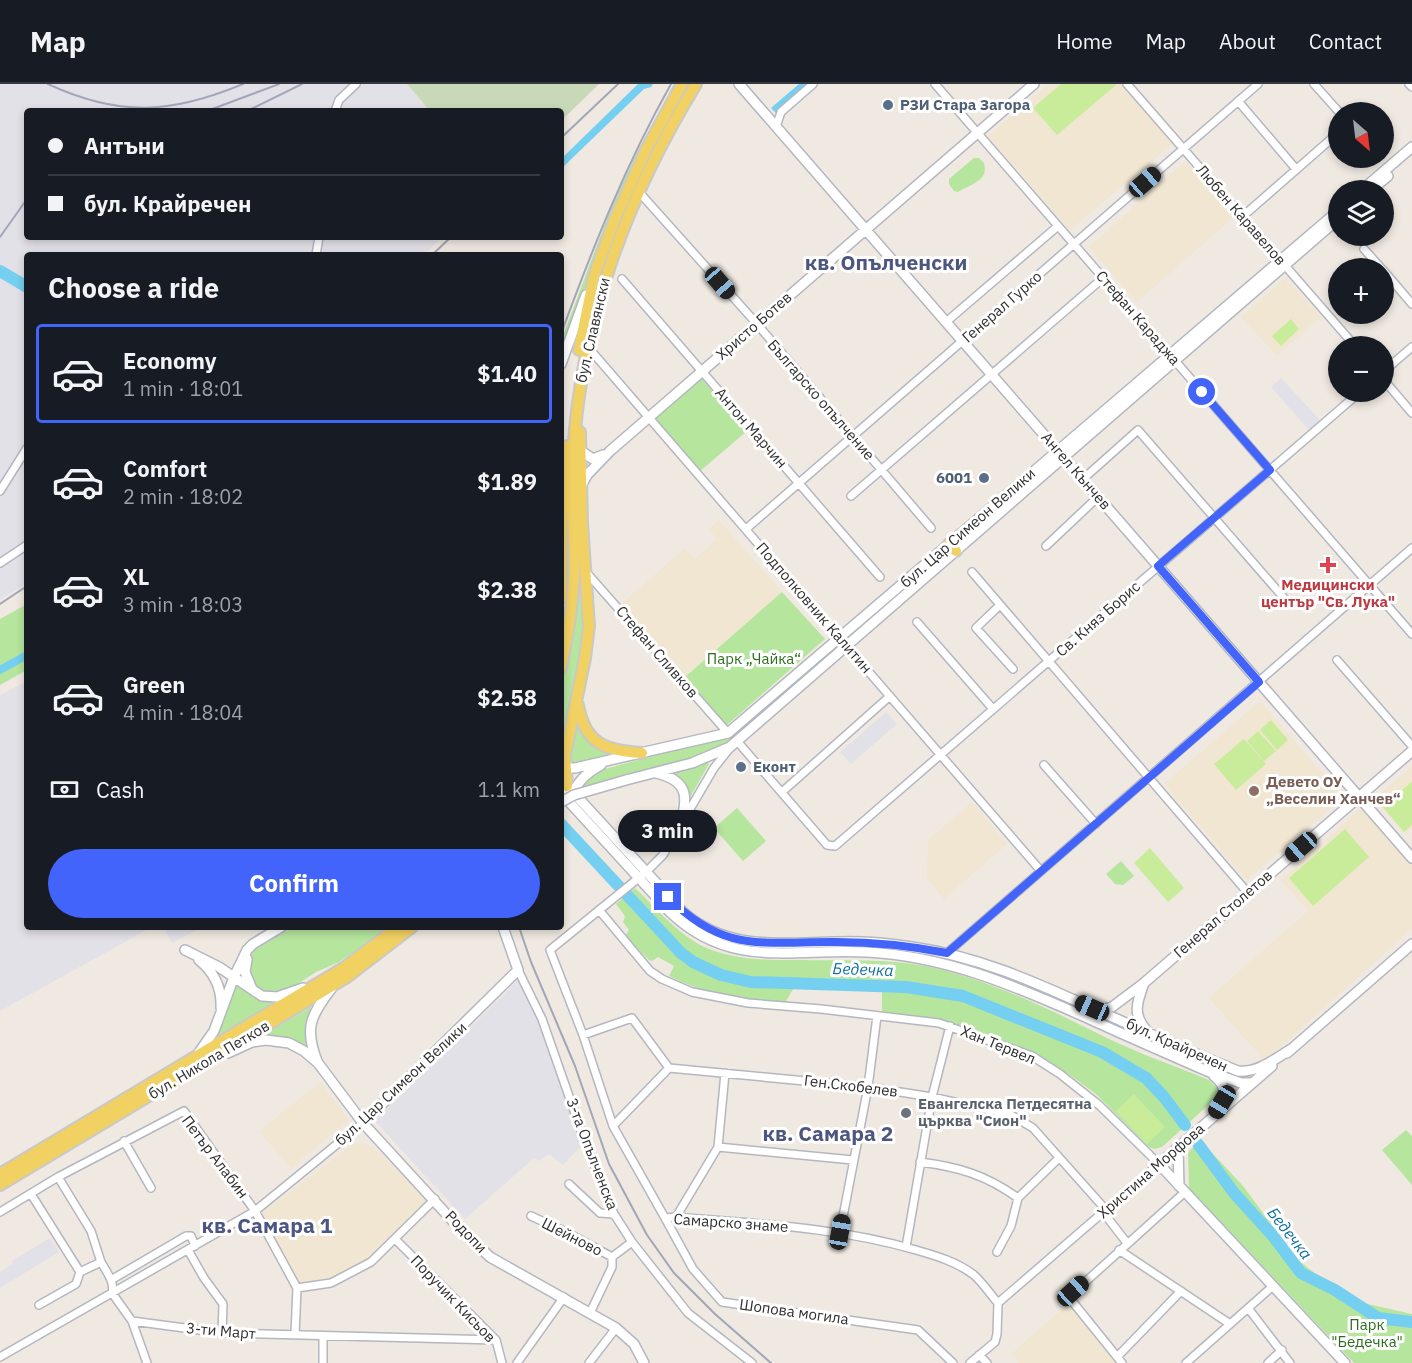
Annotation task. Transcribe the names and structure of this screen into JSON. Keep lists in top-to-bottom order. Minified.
{"streets":{"main road":["бул. Славянски","бул. Никола Петков"],"street":["Любен Каравелов","Генерал Гурко","Стефан Караджа","Христо Ботев","Българско опълчение","Антон Марчин","Ангел Кънчев","бул. Цар Симеон Велики","Подполковник Калитин","Св. Княз Борис","Стефан Сливков","Генерал Столетов","Хан Тервел","бул. Крайречен","Ген.Скобелев","3-та Опълченска","Петър Алабин","Христина Морфова","Самарско знаме","Родопи","Шейново","Поручик Кисьов","Шопова могила","3-ти Март"]},"crossings":[["Любен Каравелов","Генерал Гурко"],["Любен Каравелов","бул. Цар Симеон Велики"],["Генерал Гурко","Стефан Караджа"],["Генерал Гурко","Българско опълчение"],["Генерал Гурко","Антон Марчин"],["Генерал Гурко","Ангел Кънчев"],["Генерал Гурко","Подполковник Калитин"],["Стефан Караджа","Христо Ботев"],["Стефан Караджа","бул. Цар Симеон Велики"],["Стефан Караджа","Св. Княз Борис"],["Христо Ботев","Българско опълчение"],["Христо Ботев","Антон Марчин"],["Христо Ботев","Ангел Кънчев"],["Христо Ботев","Подполковник Калитин"],["бул. Славянски","Българско опълчение"],["бул. Славянски","Подполковник Калитин"],["Ангел Кънчев","бул. Цар Симеон Велики"],["Ангел Кънчев","Св. Княз Борис"],["Ангел Кънчев","Генерал Столетов"],["бул. Цар Симеон Велики","Подполковник Калитин"],["бул. Цар Симеон Велики","Стефан Сливков"],["бул. Цар Симеон Велики","Хан Тервел"],["бул. Цар Симеон Велики","бул. Крайречен"],["бул. Цар Симеон Велики","3-та Опълченска"],["бул. Цар Симеон Велики","Петър Алабин"],["бул. Цар Симеон Велики","Самарско знаме"],["бул. Цар Симеон Велики","Родопи"],["Подполковник Калитин","Св. Княз Борис"],["Генерал Столетов","бул. Крайречен"],["Хан Тервел","Христина Морфова"],["бул. Крайречен","Христина Морфова"],["бул. Никола Петков","Родопи"],["Ген.Скобелев","Христина Морфова"],["Христина Морфова","Самарско знаме"],["Самарско знаме","Шопова могила"],["Поручик Кисьов","3-ти Март"]],"districts":["кв. Опълченски","кв. Самара 2","кв. Самара 1"],"water":["Бедечка"],"parks":["Парк „Чайка“","Парк \"Бедечка\""],"places":{"other":["РЗИ Стара Загора","6001","Еконт","Девето ОУ „Веселин Ханчев“","Евангелска Петдесятна църква \"Сион\""],"health":["Медицински център \"Св. Лука\""]},"north":"bottom right","page":{"header":"Map","nav":["Home","Map","About","Contact"],"map_buttons":["+","−"],"banner":["Антъни","бул. Крайречен"],"heading":"Choose a ride","list":[{"name":"Economy","note":"1 min · 18:01","value":"$1.40"},{"name":"Comfort","note":"2 min · 18:02","value":"$1.89"},{"name":"XL","note":"3 min · 18:03","value":"$2.38"},{"name":"Green","note":"4 min · 18:04","value":"$2.58"}],"pay":["Cash","1.1 km"],"bubble":"3 min","buttons":"Confirm"}}
